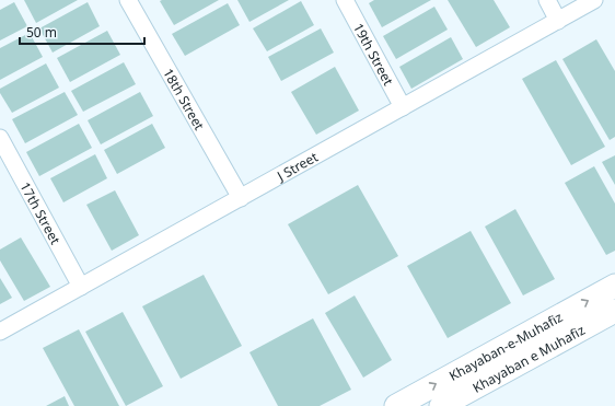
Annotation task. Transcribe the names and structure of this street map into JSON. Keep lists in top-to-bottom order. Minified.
{"streets":{"street":["19th Street","18th Street","J Street","17th Street","Khayaban-e-Muhafiz","Khayaban e Muhafiz"]},"crossings":[["19th Street","J Street"],["18th Street","J Street"],["J Street","17th Street"]],"one_way":["Khayaban-e-Muhafiz"],"scale_bar":"50 m"}
